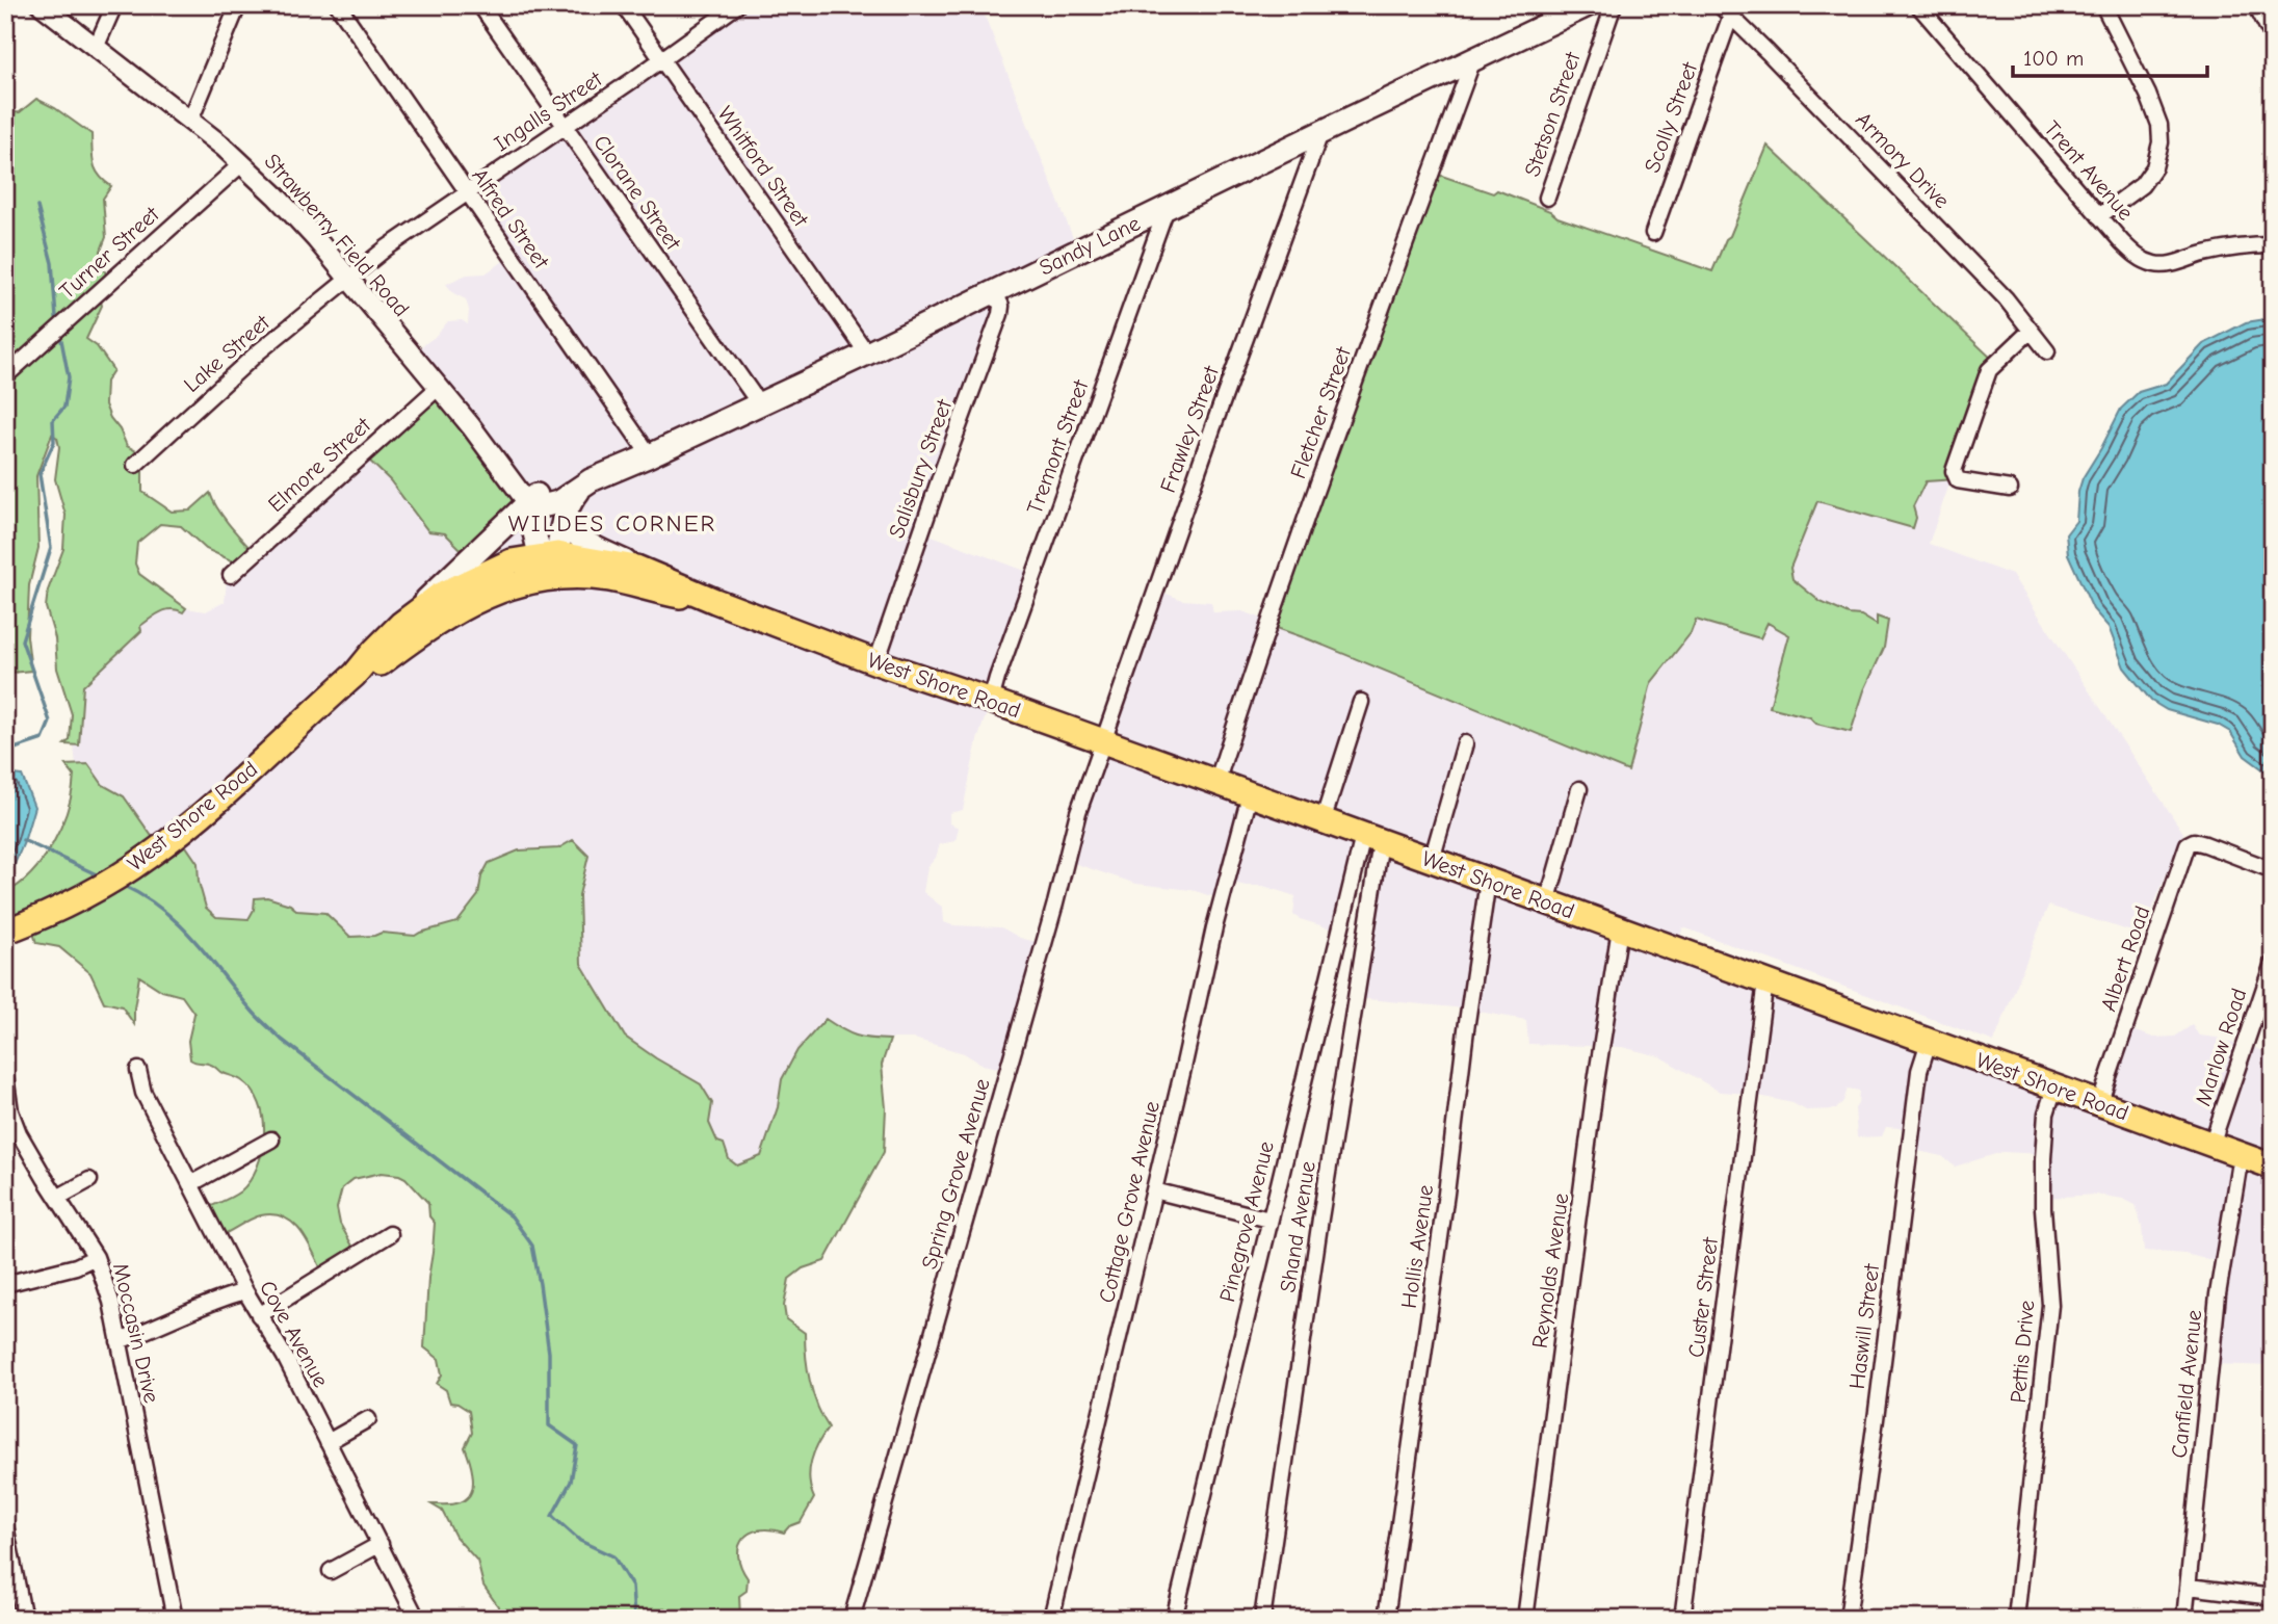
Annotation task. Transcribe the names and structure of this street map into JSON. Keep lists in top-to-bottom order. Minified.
{"streets":{"main road":["Sandy Lane","West Shore Road"],"street":["Ingalls Street","Stetson Street","Scolly Street","Armory Drive","Whitford Street","Trent Avenue","Clorane Street","Alfred Street","Strawberry Field Road","Turner Street","Lake Street","Fletcher Street","Frawley Street","Tremont Street","Elmore Street","Salisbury Street","Albert Road","Marlow Road","Spring Grove Avenue","Cottage Grove Avenue","Pinegrove Avenue","Shand Avenue","Hollis Avenue","Reynolds Avenue","Custer Street","Haswill Street","Moccasin Drive","Cove Avenue","Pettis Drive","Canfield Avenue"]},"crossings":[["Ingalls Street","Whitford Street"],["Ingalls Street","Clorane Street"],["Ingalls Street","Alfred Street"],["Ingalls Street","Strawberry Field Road"],["Ingalls Street","Lake Street"],["Scolly Street","Armory Drive"],["Whitford Street","Sandy Lane"],["Clorane Street","Sandy Lane"],["Alfred Street","Sandy Lane"],["Strawberry Field Road","Sandy Lane"],["Strawberry Field Road","Turner Street"],["Strawberry Field Road","Lake Street"],["Strawberry Field Road","Elmore Street"],["Sandy Lane","Fletcher Street"],["Sandy Lane","Frawley Street"],["Sandy Lane","Tremont Street"],["Sandy Lane","Salisbury Street"],["Sandy Lane","West Shore Road"],["Fletcher Street","West Shore Road"],["Frawley Street","West Shore Road"],["Frawley Street","Spring Grove Avenue"],["Tremont Street","West Shore Road"],["Salisbury Street","West Shore Road"],["West Shore Road","Albert Road"],["West Shore Road","Marlow Road"],["West Shore Road","Spring Grove Avenue"],["West Shore Road","Cottage Grove Avenue"],["West Shore Road","Pinegrove Avenue"],["West Shore Road","Shand Avenue"],["West Shore Road","Hollis Avenue"],["West Shore Road","Reynolds Avenue"],["West Shore Road","Custer Street"],["West Shore Road","Haswill Street"],["West Shore Road","Pettis Drive"],["West Shore Road","Canfield Avenue"],["Pinegrove Avenue","Shand Avenue"]],"districts":["WILDES CORNER"],"scale_bar":"100 m"}
